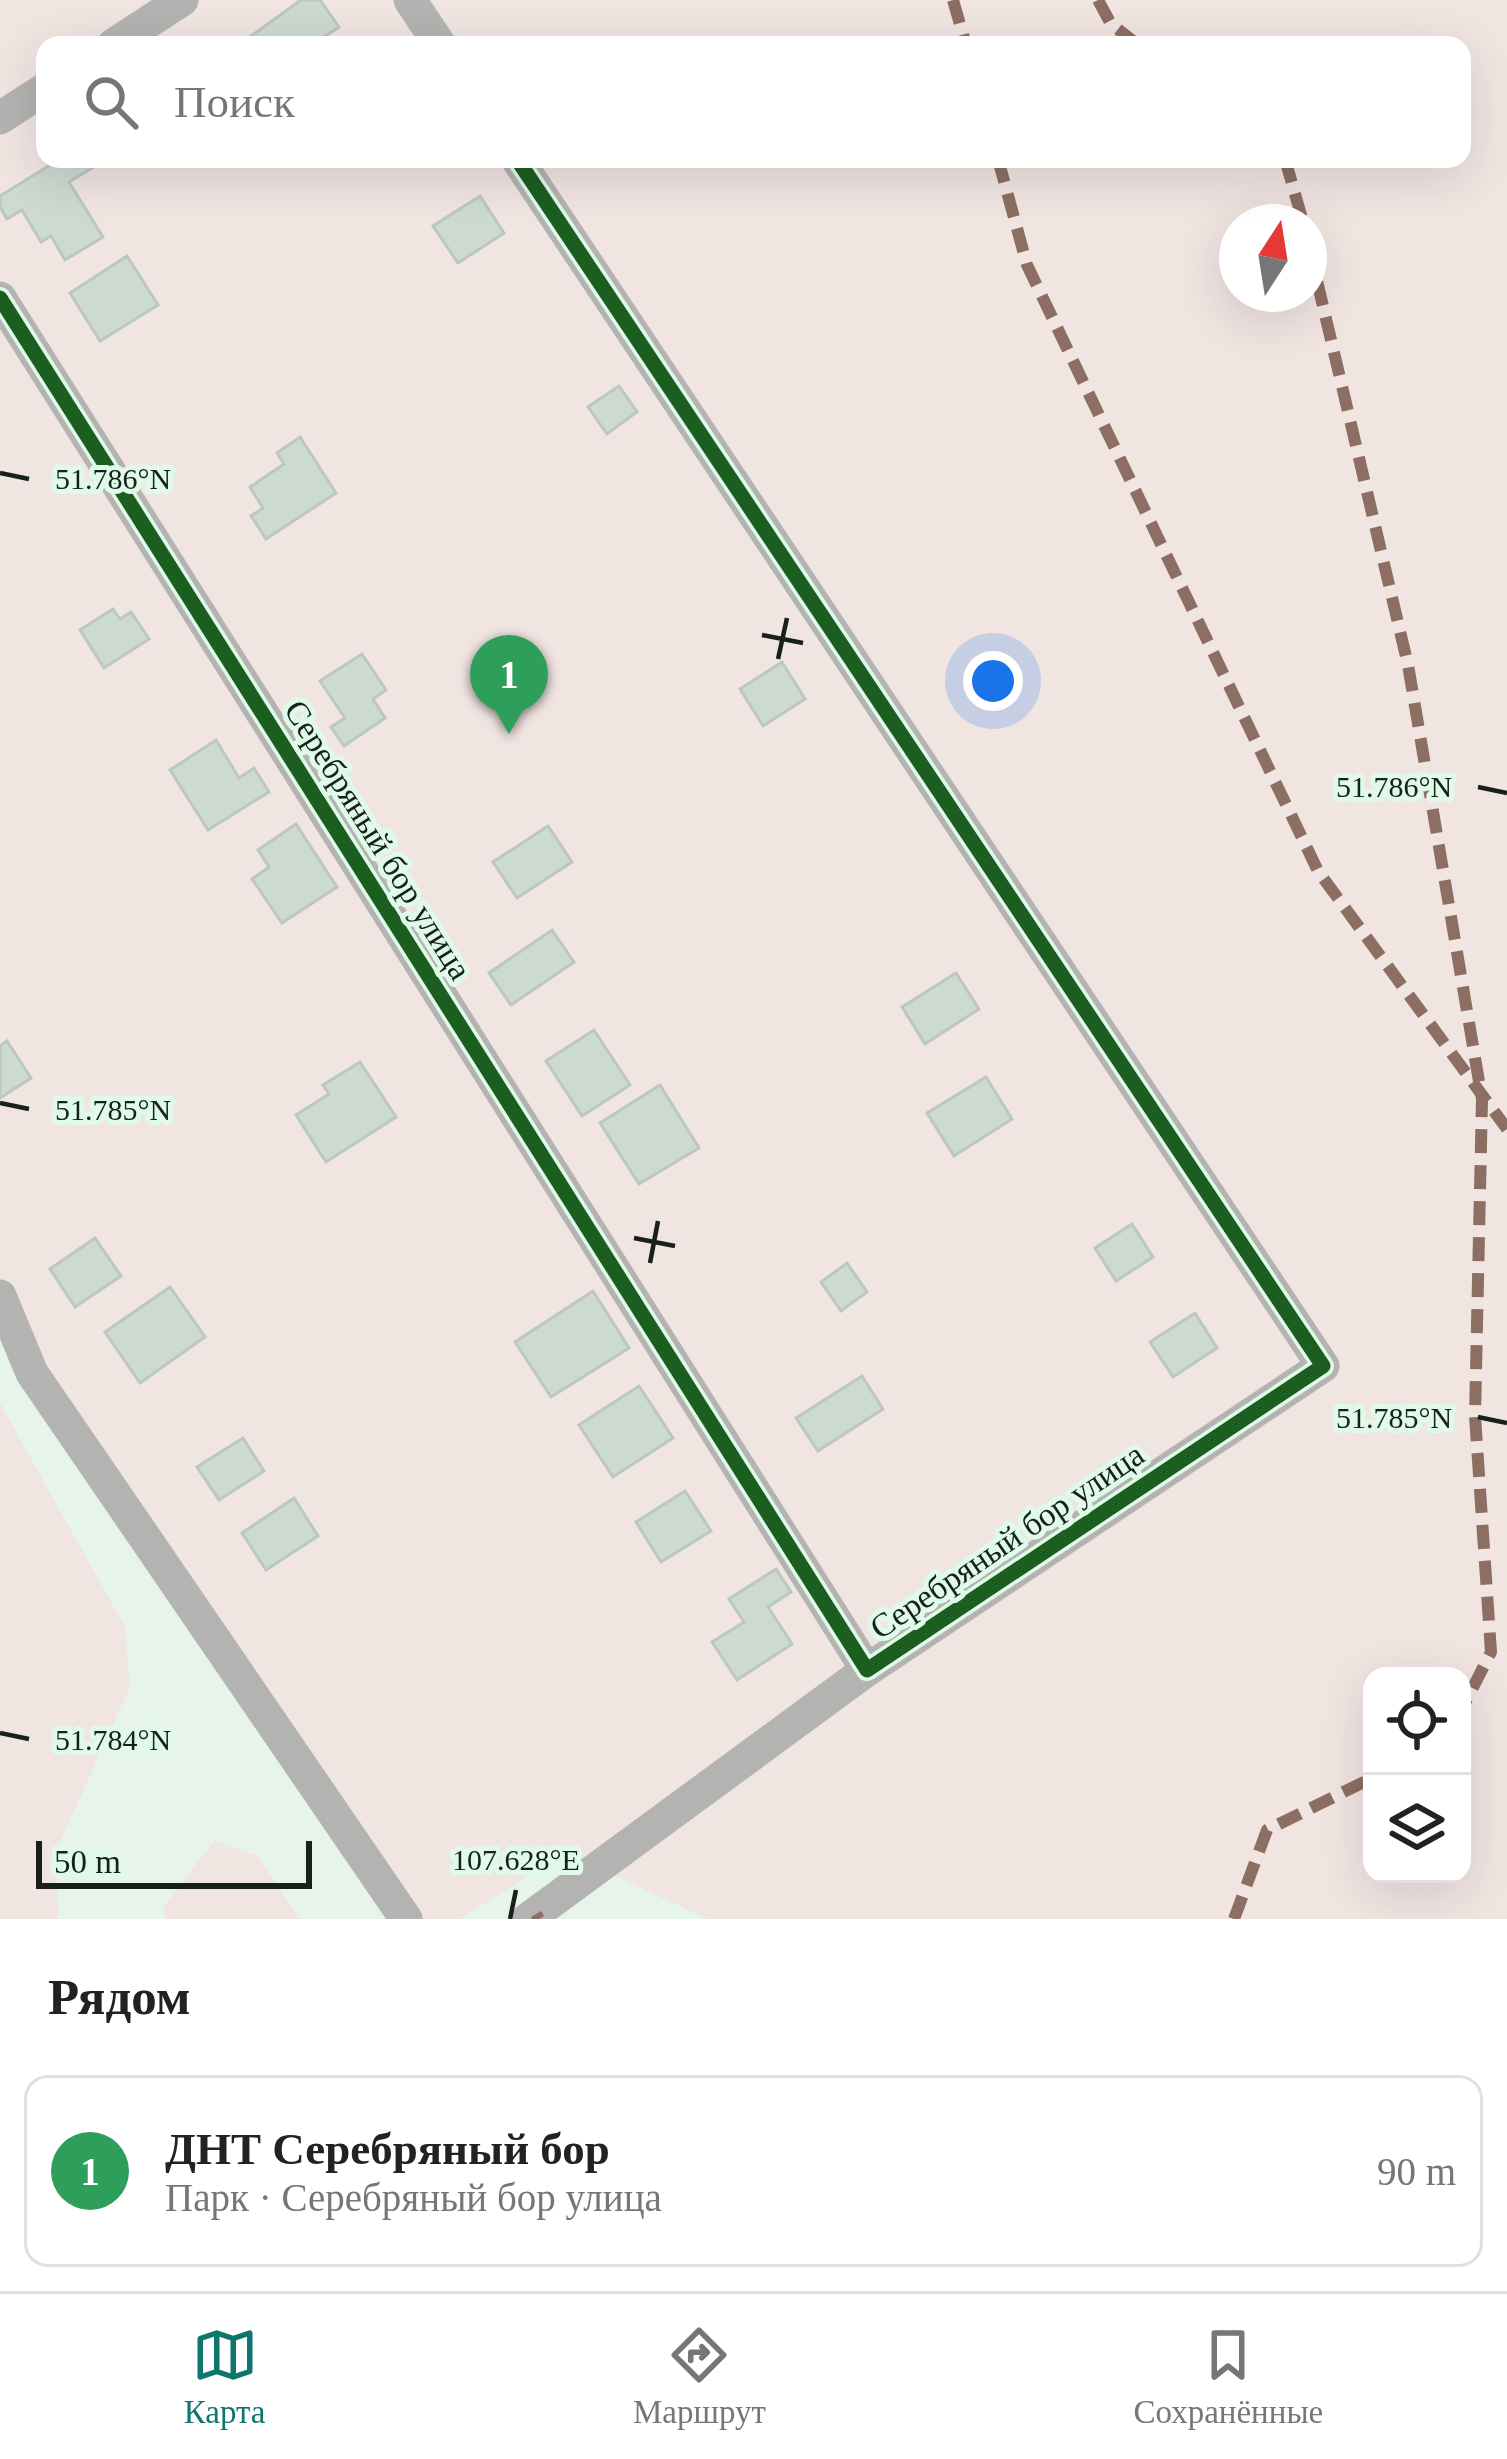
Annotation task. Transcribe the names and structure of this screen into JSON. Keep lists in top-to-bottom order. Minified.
{"streets":{"street":["Серебряный бор улица"]},"scale_bar":"50 m","north":"top","page":{"search":"Поиск","pins":"1","scale":"50 m","heading":"Рядом","list":[{"mark":"1","name":"ДНТ Серебряный бор","note":"Парк · Серебряный бор улица","value":"90 m"}],"nav":["Карта","Маршрут","Сохранённые"]},"coordinates":["51.786°N","51.785°N","51.784°N","107.628°E"]}
